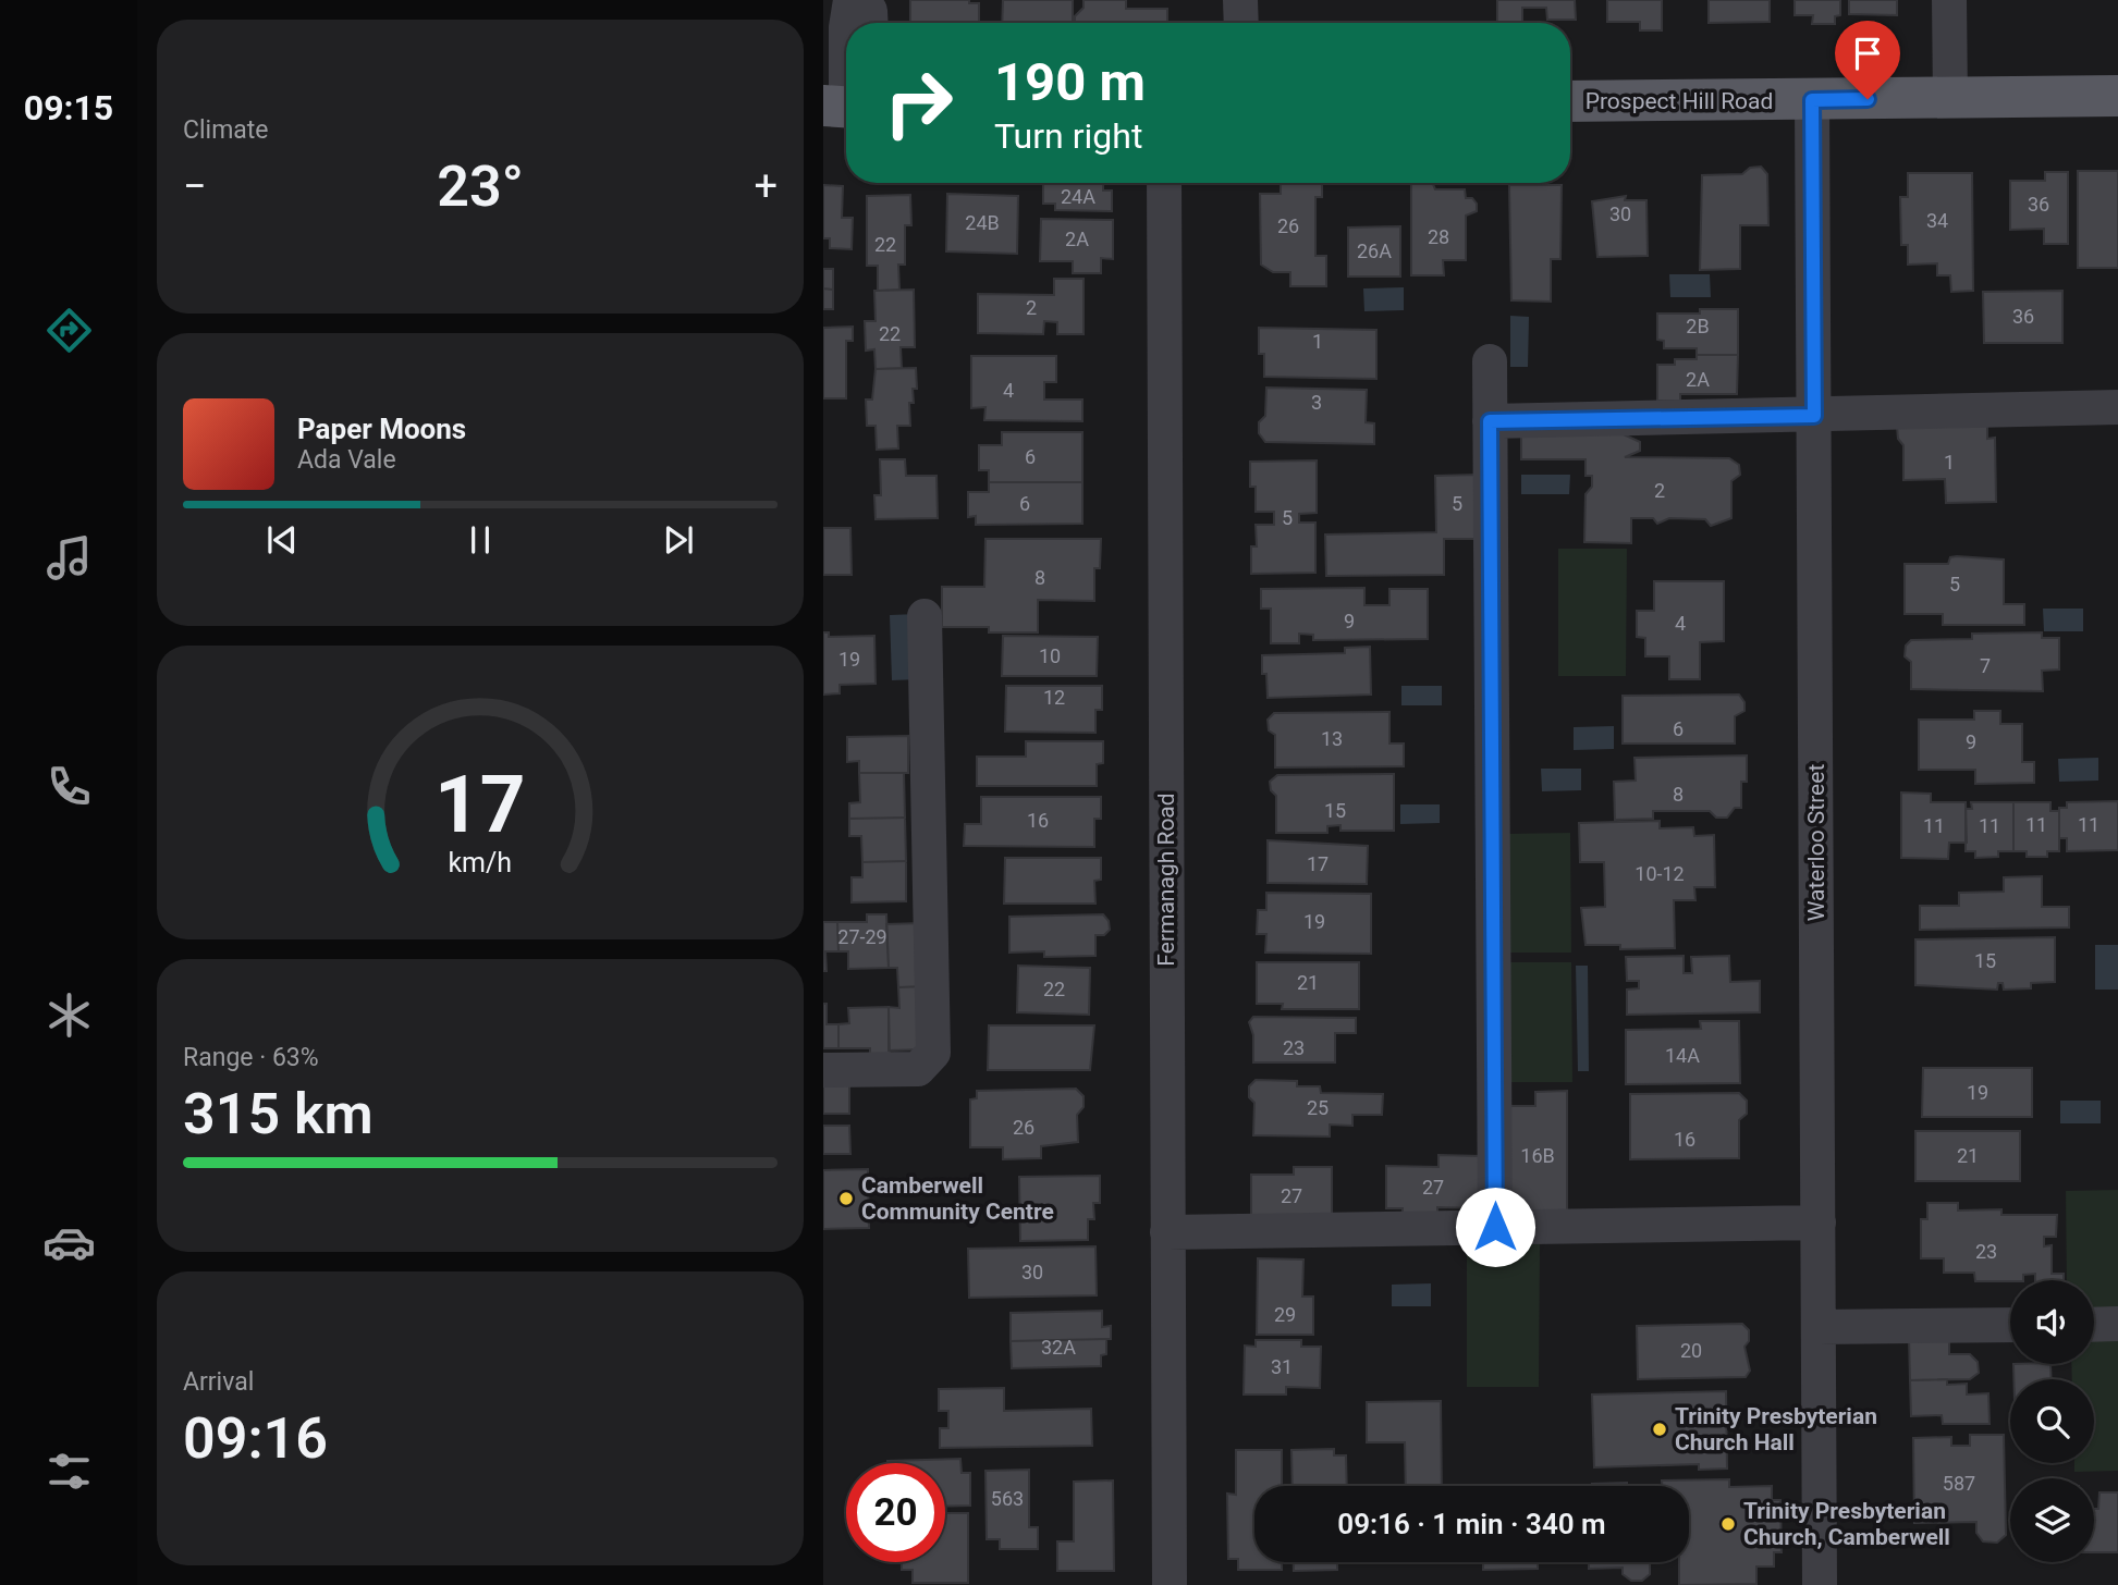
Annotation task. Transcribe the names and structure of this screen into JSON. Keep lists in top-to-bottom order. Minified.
{"streets":{"main road":["Prospect Hill Road"],"street":["Waterloo Street","Fermanagh Road"]},"crossings":[["Prospect Hill Road","Waterloo Street"]],"places":["Camberwell Community Centre","Trinity Presbyterian Church Hall","Trinity Presbyterian Church, Camberwell"],"house_numbers":["24A","36","30","34","24B","26","28","2A","22","26A","2","36","2B","22","1","2A","4","3","6","1","2","6","5","5","8","5","9","4","10","19","7","12","6","13","9","8","15","16","11","11","11","11","17","10-12","19","27-29","15","21","22","23","14A","19","25","26","16","16B","21","27","27","23","30","29","32A","20","31","587","563"],"page":{"tabs":"09:15","tile":["Climate",["Range · 63%","315 km"],["Arrival","09:16"]],"turn":["190 m","Turn right"],"heat":["−","23°","+"],"song":["Paper Moons","Ada Vale"],"limit":"20","trip":"09:16 · 1 min · 340 m","gauge":["17","km/h"]}}
